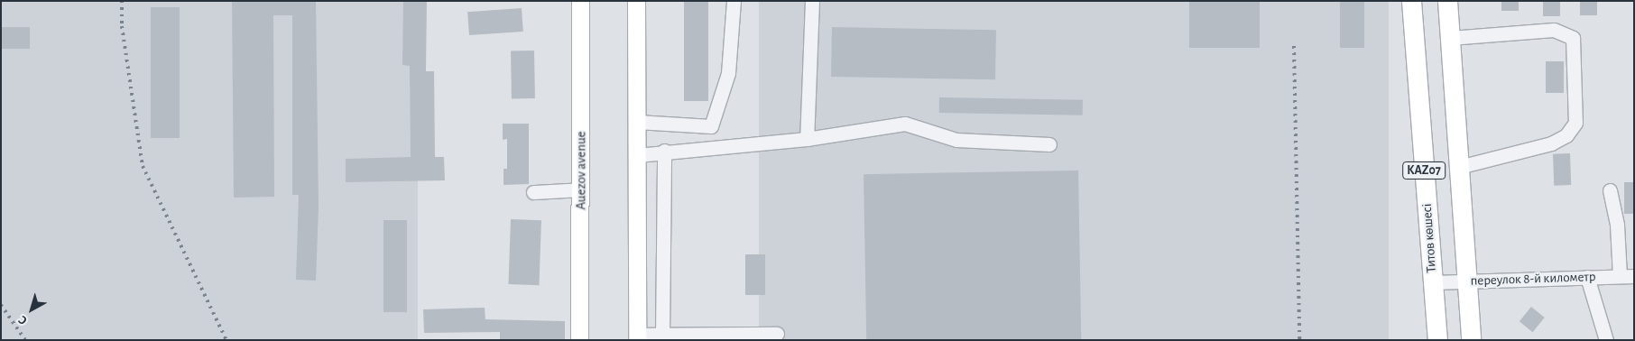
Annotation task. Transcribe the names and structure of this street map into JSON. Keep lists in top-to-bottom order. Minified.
{"streets":{"highway":["KAZ07","Титов көшесі"],"main road":["Auezov avenue"],"street":["переулок 8-й километр"]},"crossings":[["KAZ07","переулок 8-й километр"],["Титов көшесі","переулок 8-й километр"]],"north":"bottom left"}
